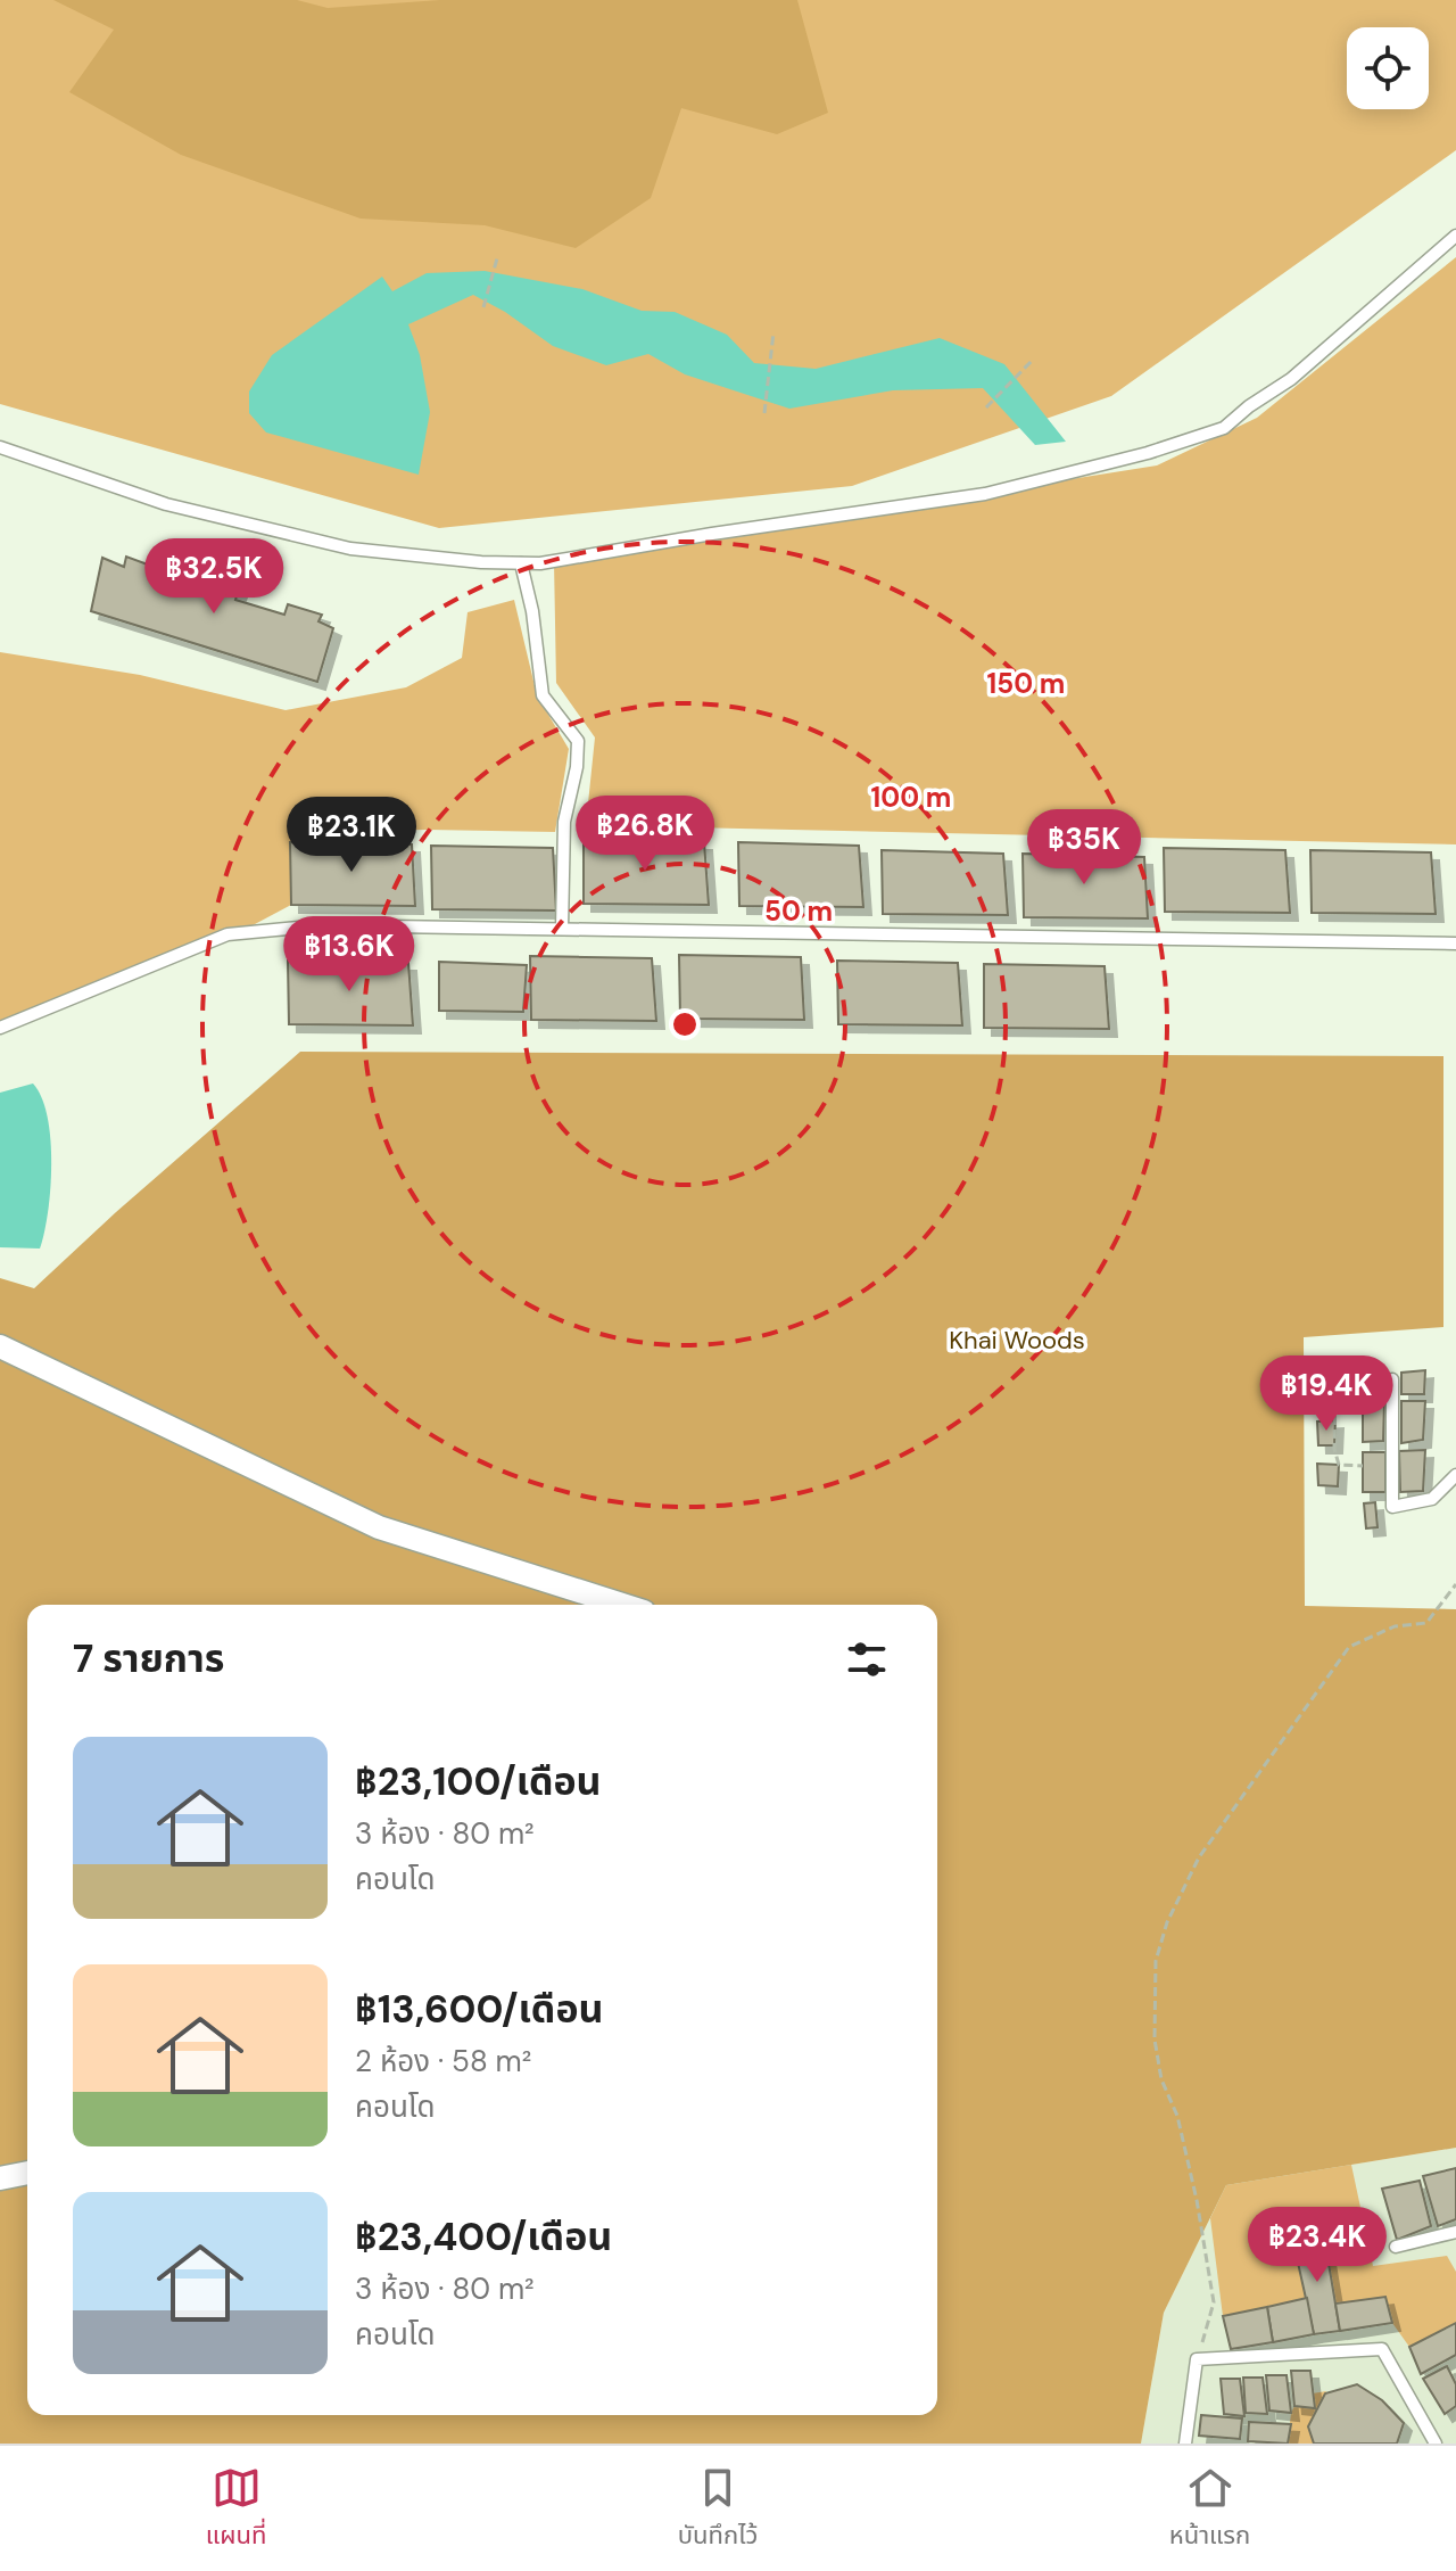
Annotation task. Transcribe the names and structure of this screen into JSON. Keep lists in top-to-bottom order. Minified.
{"parks":["Khai Woods"],"page":{"price":["฿32.5K","฿26.8K","฿23.1K","฿35K","฿13.6K","฿19.4K","฿23.4K"],"heading":"7 รายการ","list":[{"name":"฿23,100/เดือน","note":"3 ห้อง · 80 m² · คอนโด"},{"name":"฿13,600/เดือน","note":"2 ห้อง · 58 m² · คอนโด"},{"name":"฿23,400/เดือน","note":"3 ห้อง · 80 m² · คอนโด"}],"tabs":["แผนที่","บันทึกไว้","หน้าแรก"]},"rings":["150 m","100 m","50 m"]}
